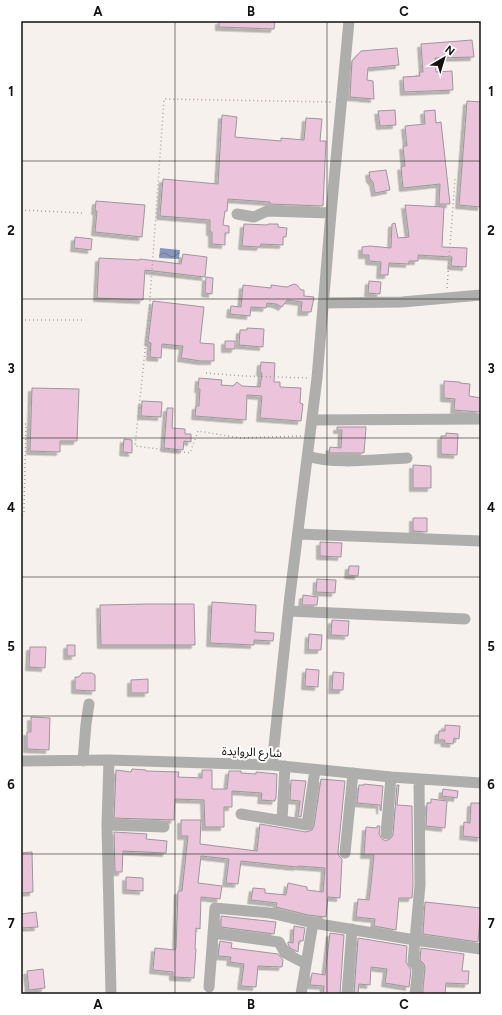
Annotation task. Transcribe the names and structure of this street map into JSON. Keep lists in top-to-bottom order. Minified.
{"streets":{"street":["شارع الروايدة"]},"north":"top right","grid":{"columns":["A","B","C"],"rows":["1","2","3","4","5","6","7"]}}
